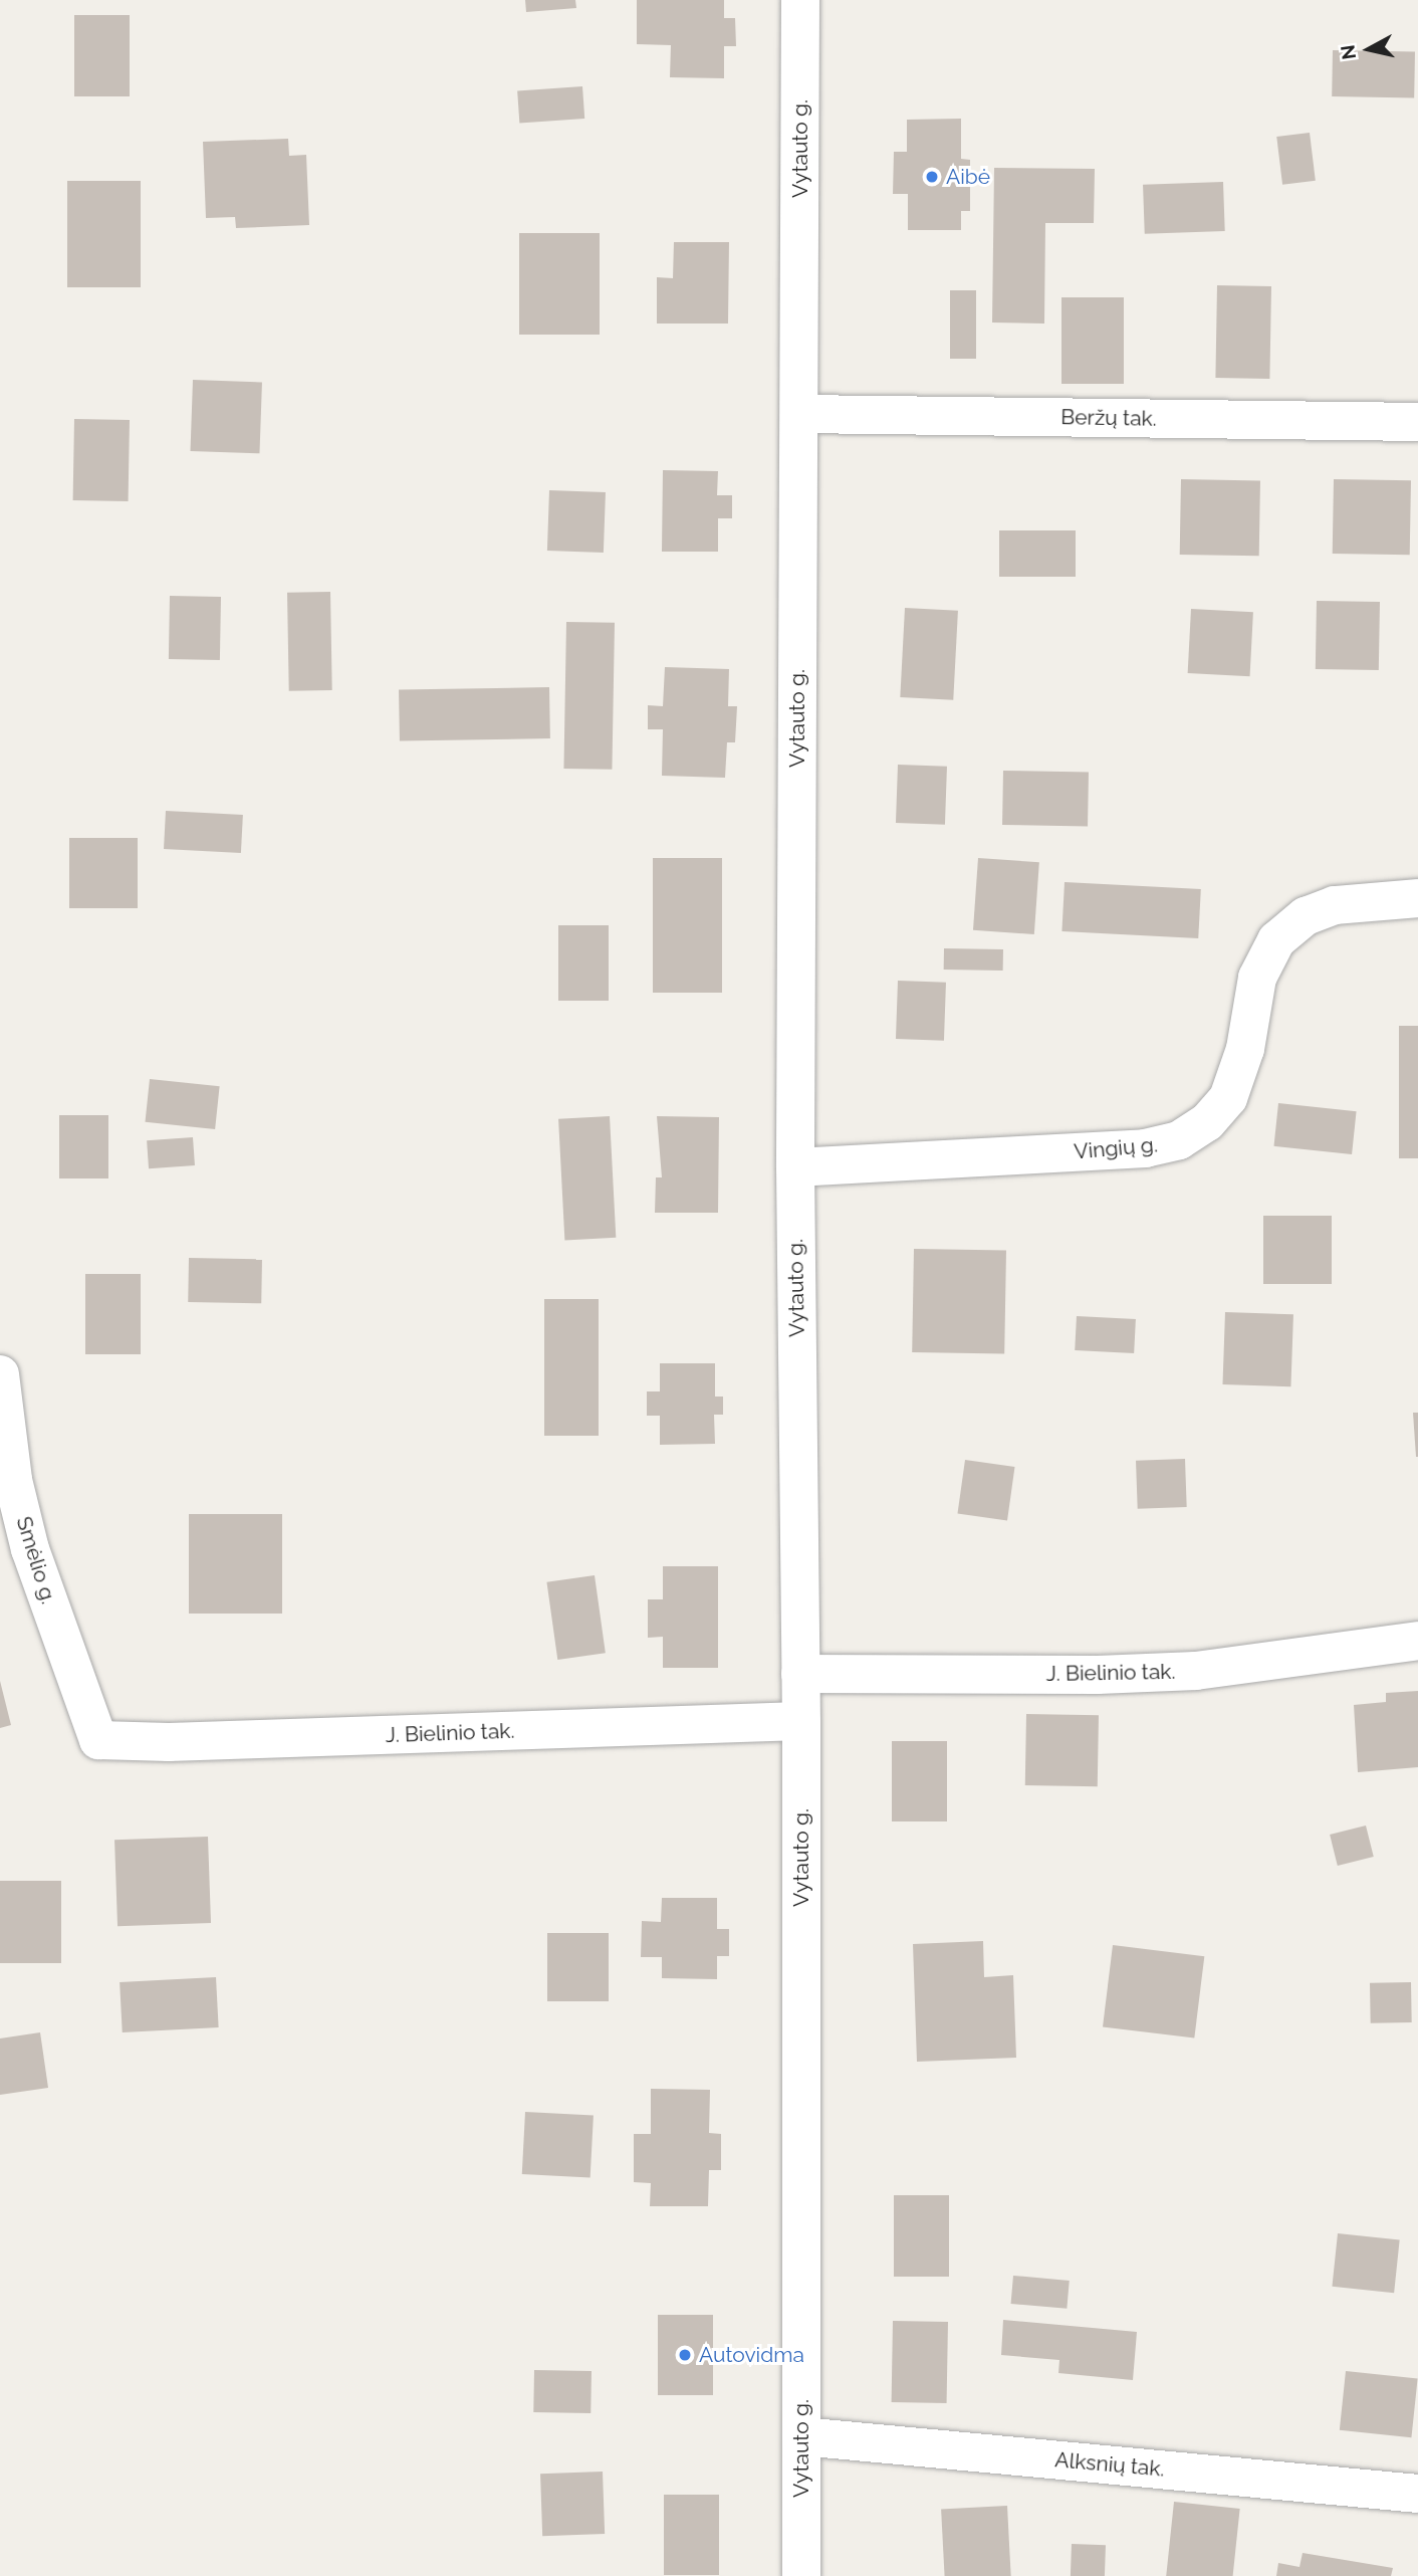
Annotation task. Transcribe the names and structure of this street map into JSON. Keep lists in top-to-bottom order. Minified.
{"streets":{"street":["Vytauto g.","Beržų tak.","Vingių g.","Smėlio g.","J. Bielinio tak.","Alksnių tak."]},"crossings":[["Vytauto g.","Beržų tak."],["Vytauto g.","Vingių g."],["Vytauto g.","J. Bielinio tak."],["Vytauto g.","Alksnių tak."],["Smėlio g.","J. Bielinio tak."]],"places":["Aibė","Autovidma"],"north":"left"}
